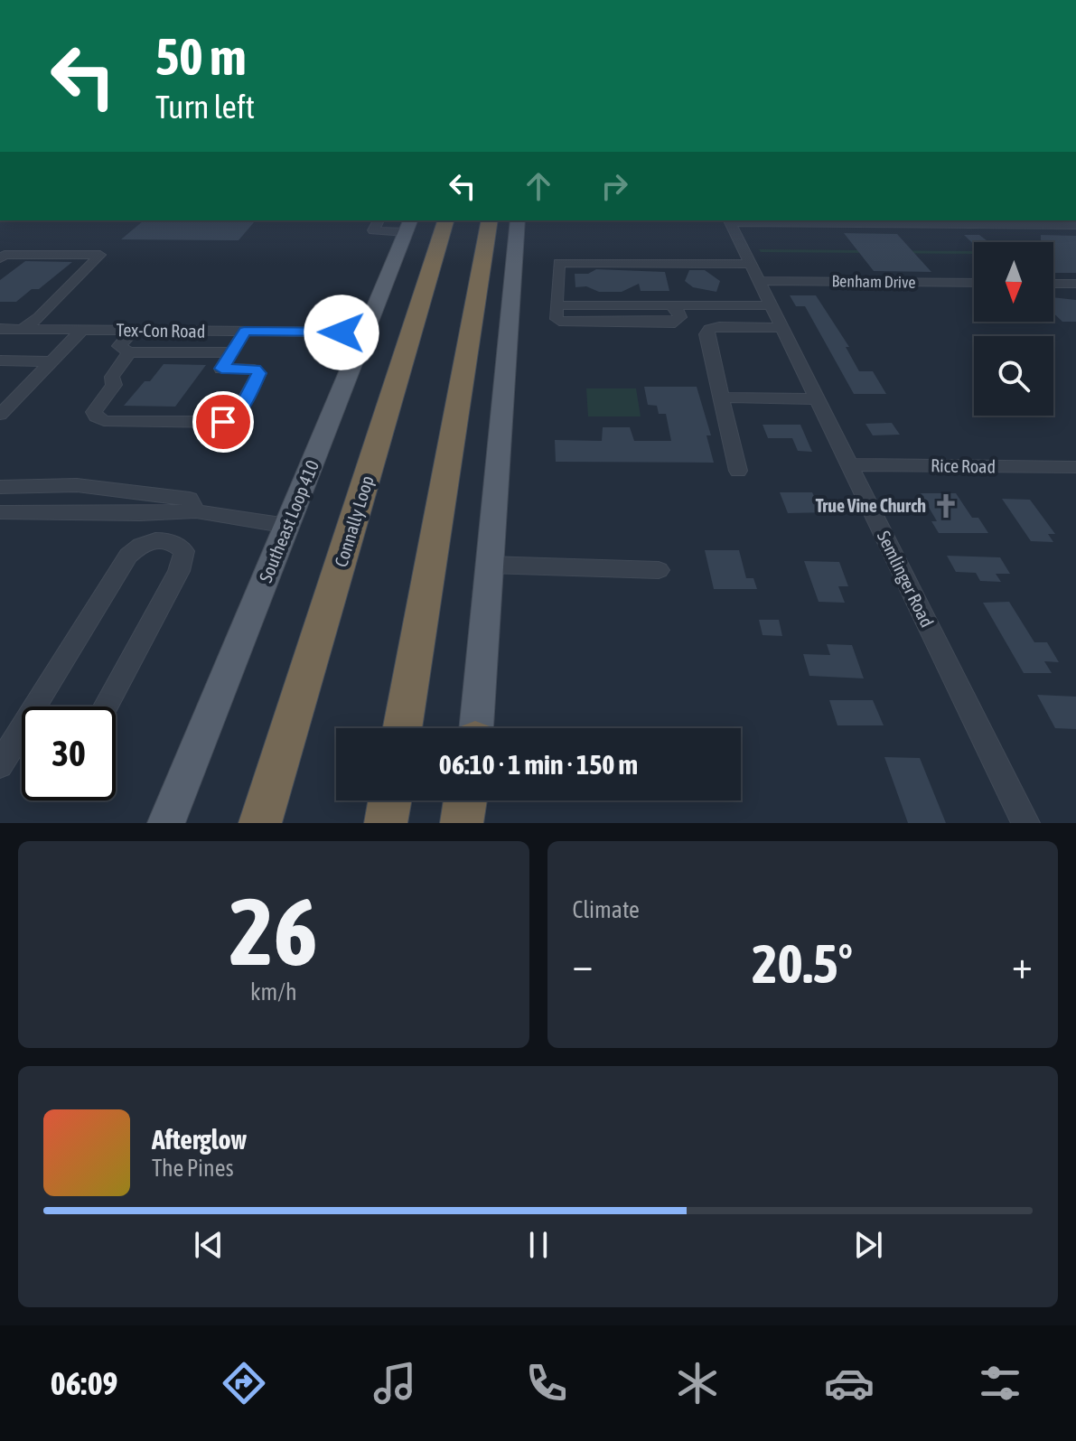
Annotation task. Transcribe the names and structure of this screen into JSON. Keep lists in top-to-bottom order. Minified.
{"streets":{"highway":["Connally Loop"],"main road":["Southeast Loop 410"],"street":["Benham Drive","Tex-Con Road","Rice Road","Semlinger Road"]},"crossings":[["Benham Drive","Semlinger Road"],["Tex-Con Road","Southeast Loop 410"],["Rice Road","Semlinger Road"]],"places":{"church":["True Vine Church"]},"north":"bottom","page":{"turn":["50 m","Turn left"],"limit":"30","trip":"06:10 · 1 min · 150 m","tile":[["26","km/h"],"Climate"],"heat":["−","20.5°","+"],"song":["Afterglow","The Pines"],"tabs":"06:09"}}
